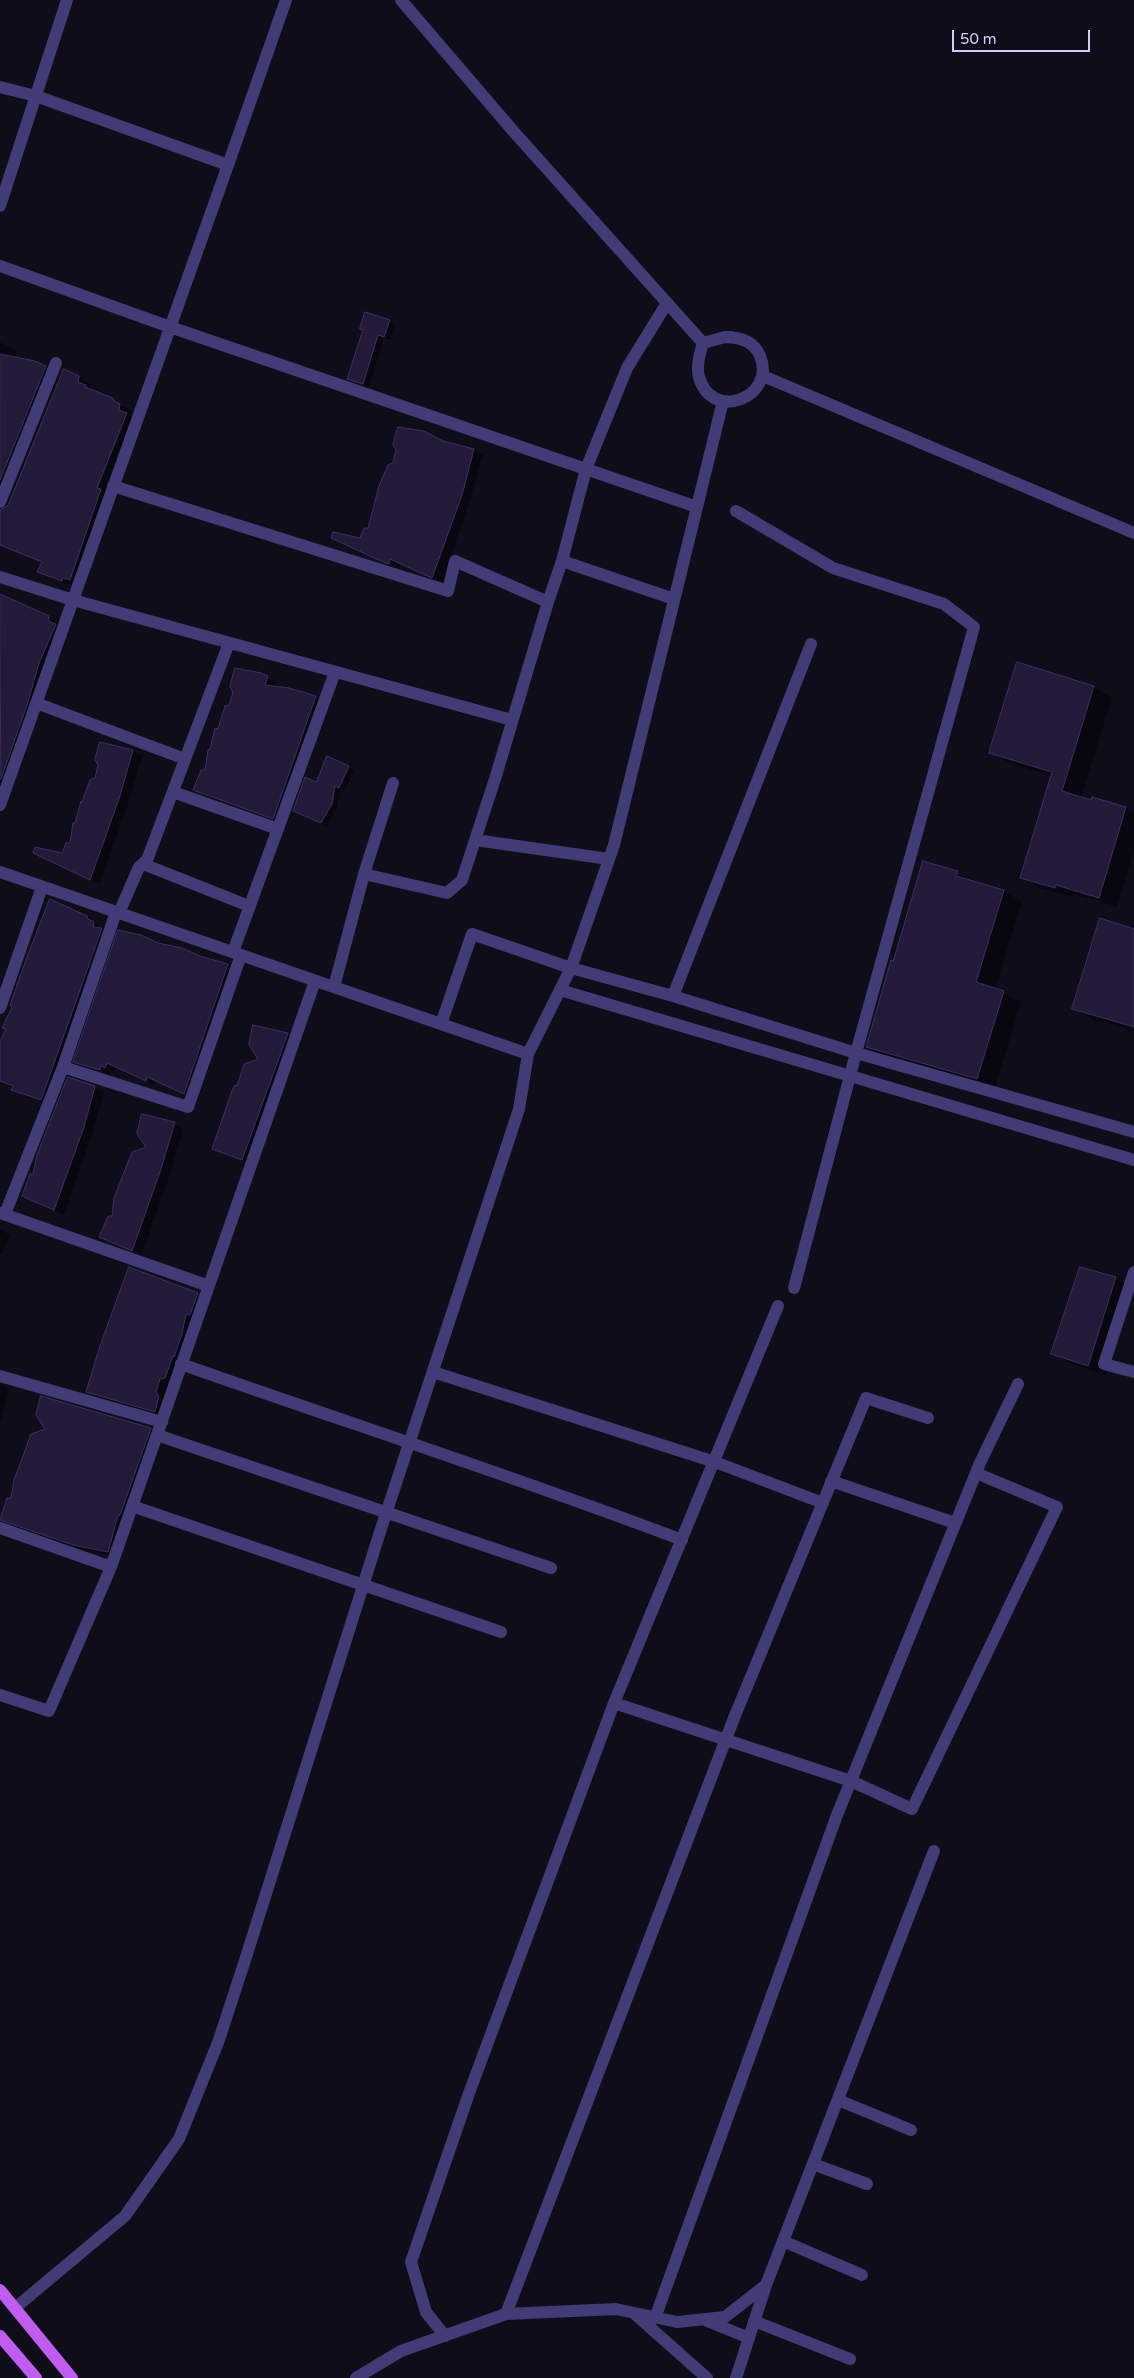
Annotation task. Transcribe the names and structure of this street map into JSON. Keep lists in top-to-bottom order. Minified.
{"scale_bar":"50 m"}
